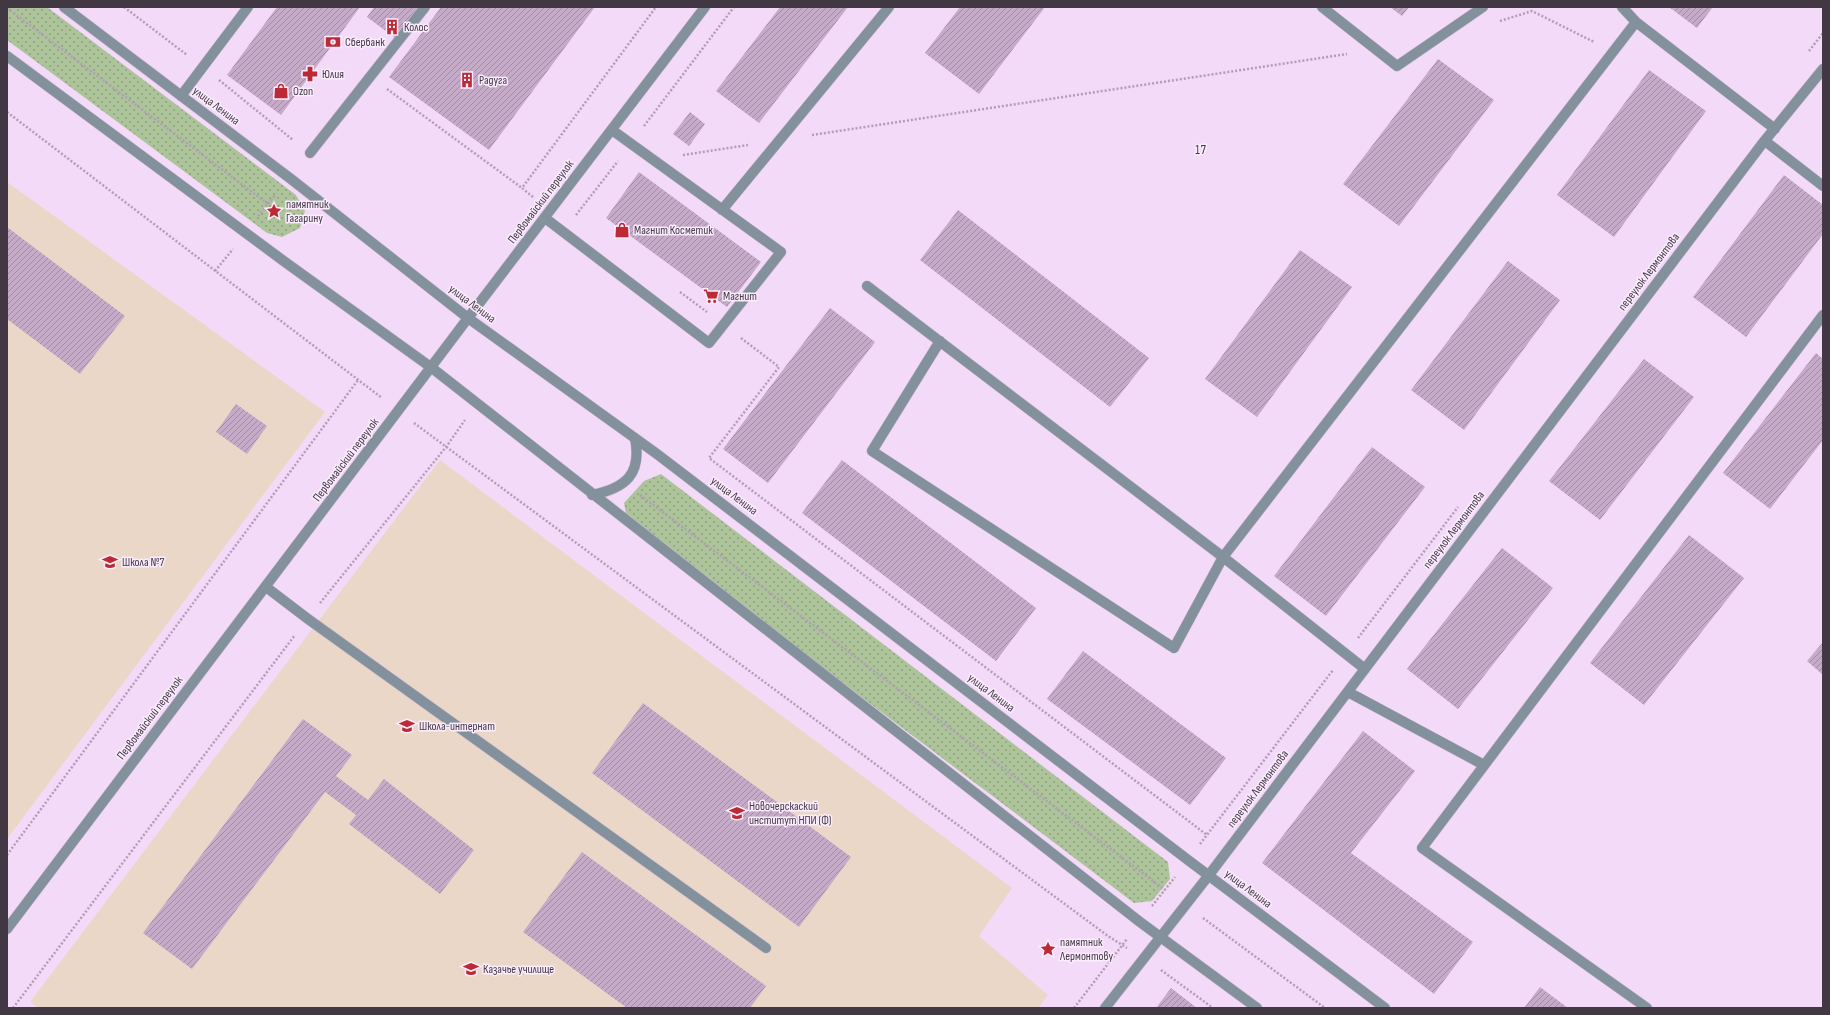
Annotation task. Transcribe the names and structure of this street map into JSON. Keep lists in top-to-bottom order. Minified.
{"streets":{"street":["улица Ленина","Первомайский переулок","переулок Лермонтова"]},"crossings":[["улица Ленина","Первомайский переулок"],["улица Ленина","переулок Лермонтова"]],"districts":["17"],"places":{"building":["Колос","Радуга"],"bank":["Сбербанк"],"pharmacy":["Юлия"],"shop":["Ozon","Магнит Косметик"],"place":["памятник Гагарину","памятник Лермонтову"],"supermarket":["Магнит"],"school or university":["Школа №7","Школа-интернат","Новочерскаский институт НПИ (Ф)","Казачье училище"]}}
